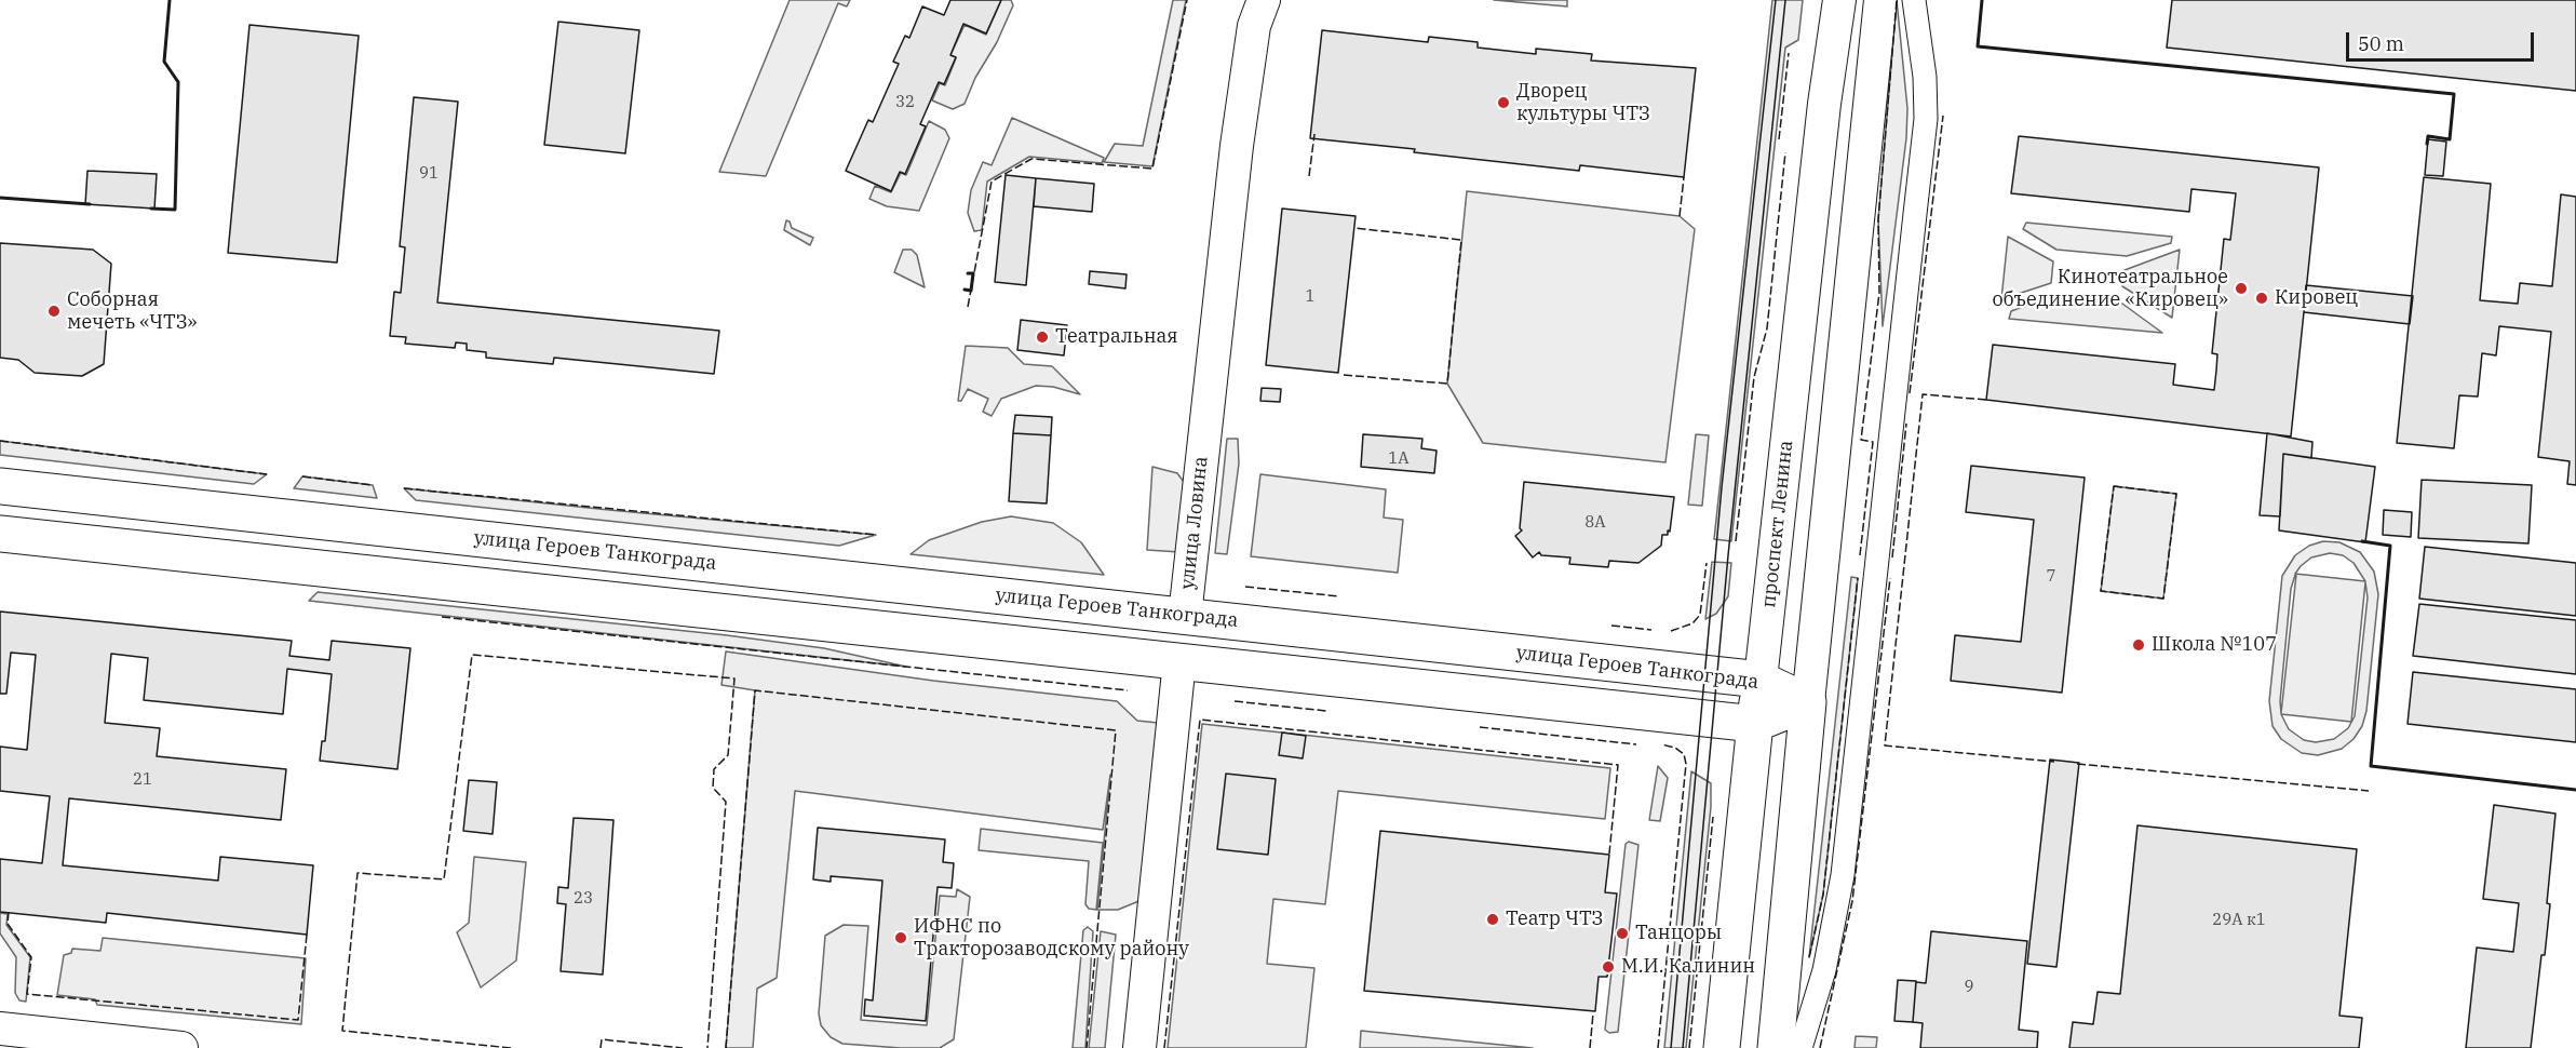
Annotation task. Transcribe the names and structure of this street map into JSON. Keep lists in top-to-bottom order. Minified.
{"streets":{"main road":["улица Ловина","проспект Ленина","улица Героев Танкограда"]},"crossings":[["улица Ловина","улица Героев Танкограда"],["проспект Ленина","улица Героев Танкограда"]],"places":["Дворец культуры ЧТЗ","Кинотеатральное объединение «Кировец»","Кировец","Соборная мечеть «ЧТЗ»","Театральная","Школа №107","Театр ЧТЗ","Танцоры","ИФНС по Тракторозаводскому району","М.И. Калинин"],"house_numbers":["32","91","1","1А","8А","7","21","23","29А к1","9"],"scale_bar":"50 m"}
